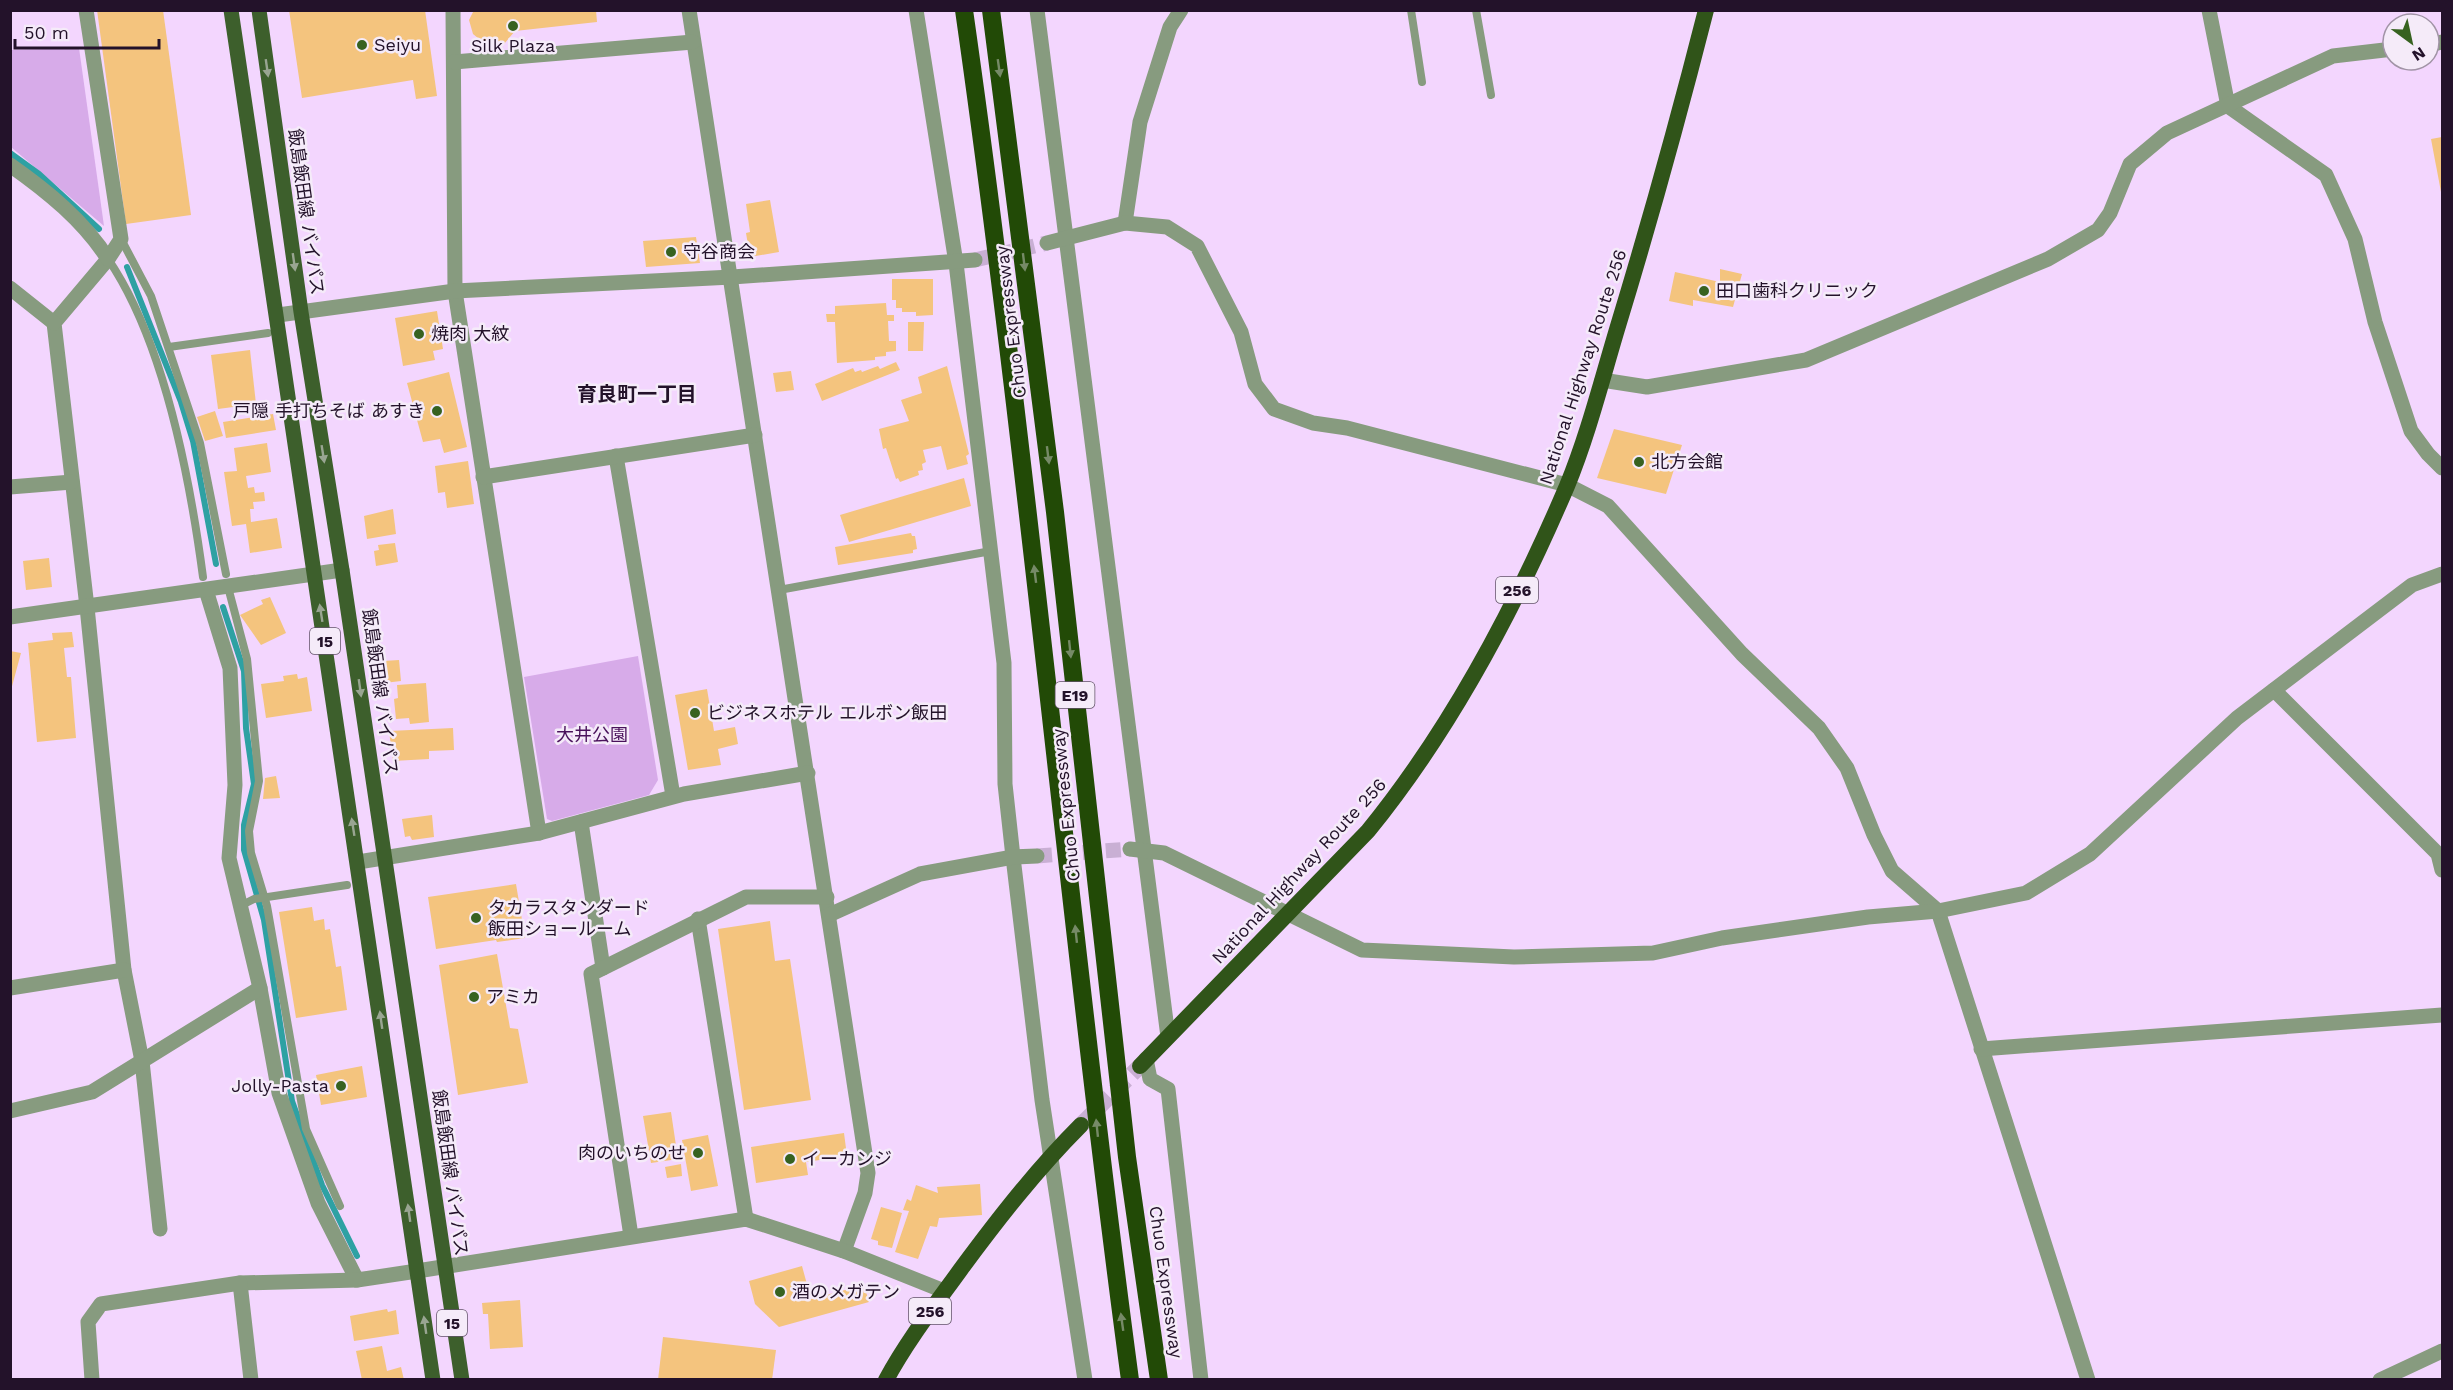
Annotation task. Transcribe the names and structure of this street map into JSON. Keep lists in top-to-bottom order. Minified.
{"streets":{"highway":["Chuo Expressway","National Highway Route 256","256","E19"],"main road":["飯島飯田線 バイパス","15"]},"districts":["育良町一丁目"],"parks":["大井公園"],"places":["Silk Plaza","Seiyu","守谷商会","田口歯科クリニック","焼肉 大紋","戸隠 手打ちそば あすき","北方会館","ビジネスホテル エルボン飯田","タカラスタンダード 飯田ショールーム","アミカ","Jolly-Pasta","肉のいちのせ","イーカンジ","酒のメガテン"],"scale_bar":"50 m","north":"bottom right"}
